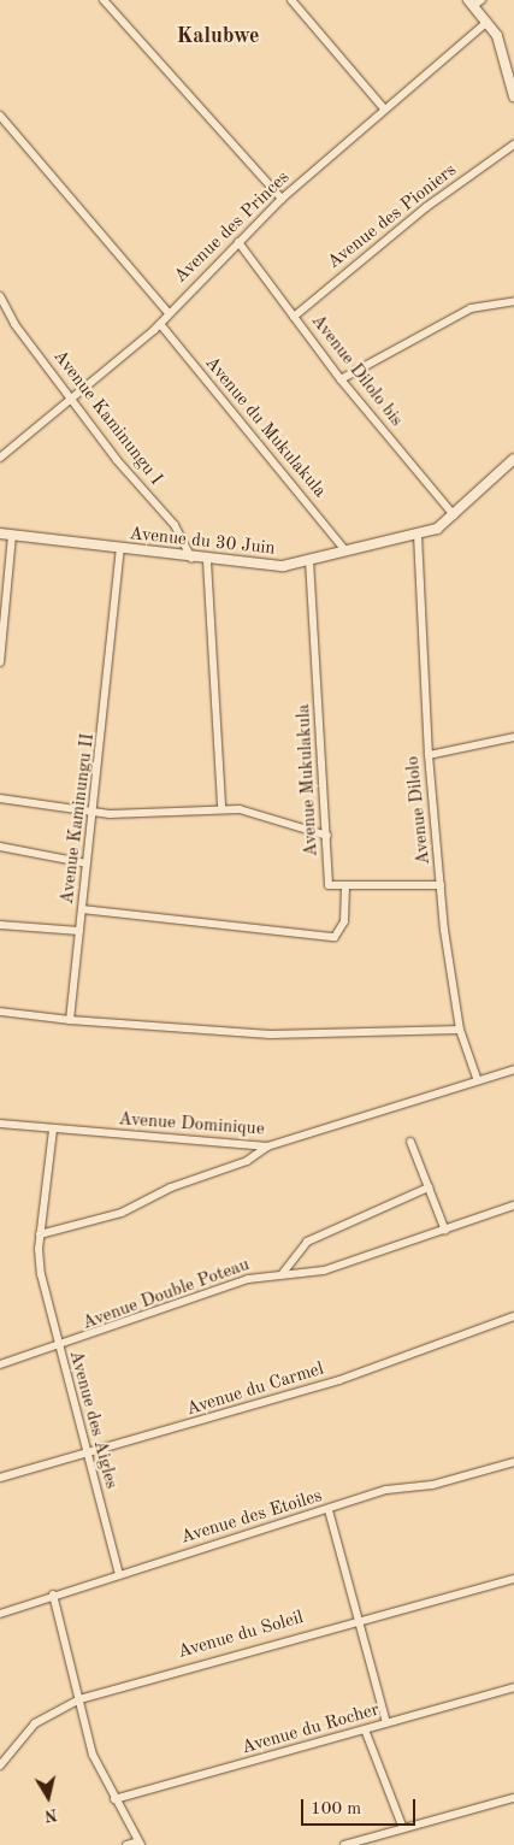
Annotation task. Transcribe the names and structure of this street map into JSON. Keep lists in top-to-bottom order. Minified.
{"streets":{"street":["Avenue des Pioniers","Avenue des Princes","Avenue Dilolo bis","Avenue Kaminungu I","Avenue du Mukulakula","Avenue du 30 Juin","Avenue Mukulakula","Avenue Dilolo","Avenue Kaminungu II","Avenue Dominique","Avenue Double Poteau","Avenue du Carmel","Avenue des Aigles","Avenue des Etoiles","Avenue du Soleil","Avenue du Rocher"]},"crossings":[["Avenue des Pioniers","Avenue Dilolo bis"],["Avenue des Princes","Avenue Dilolo bis"],["Avenue des Princes","Avenue Kaminungu I"],["Avenue des Princes","Avenue du Mukulakula"],["Avenue Dilolo bis","Avenue du 30 Juin"],["Avenue Kaminungu I","Avenue du 30 Juin"],["Avenue du Mukulakula","Avenue du 30 Juin"],["Avenue du 30 Juin","Avenue Mukulakula"],["Avenue du 30 Juin","Avenue Dilolo"],["Avenue du 30 Juin","Avenue Kaminungu II"],["Avenue Dilolo","Avenue Dominique"],["Avenue Dominique","Avenue des Aigles"],["Avenue Double Poteau","Avenue des Aigles"],["Avenue du Carmel","Avenue des Aigles"],["Avenue des Aigles","Avenue des Etoiles"]],"districts":["Kalubwe"],"scale_bar":"100 m","north":"bottom"}
